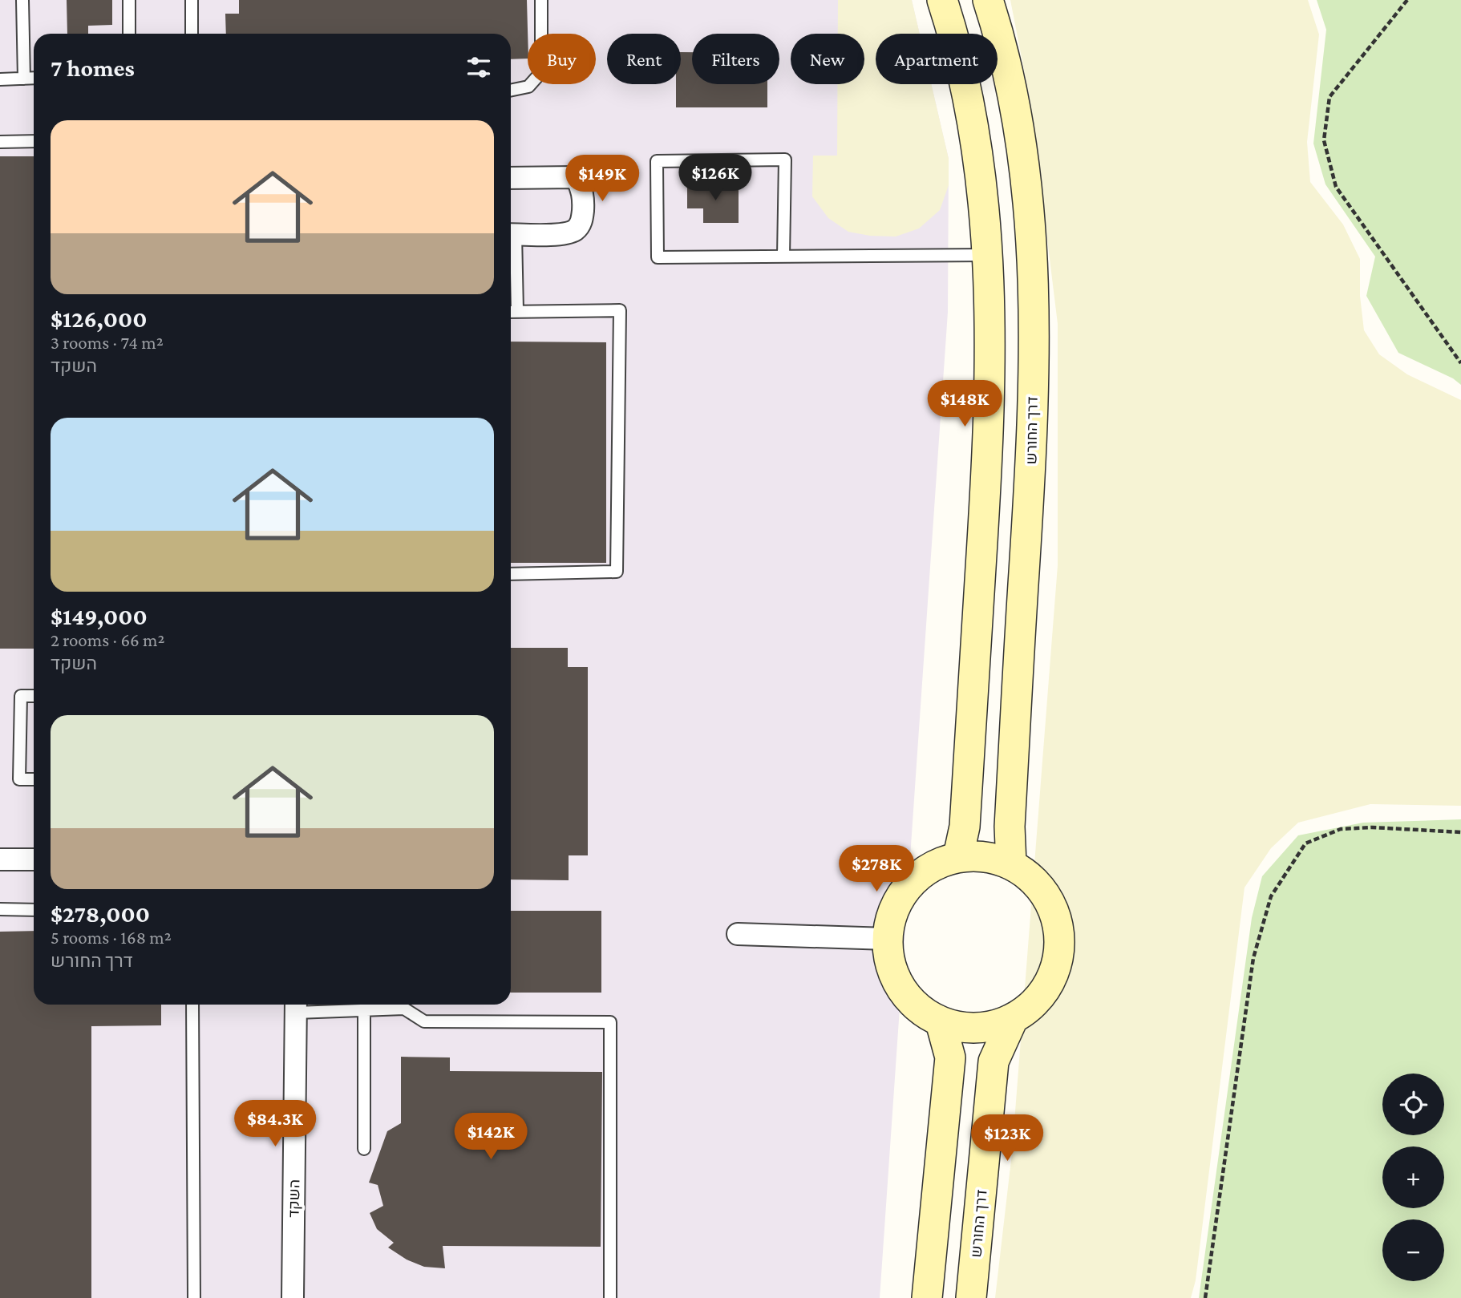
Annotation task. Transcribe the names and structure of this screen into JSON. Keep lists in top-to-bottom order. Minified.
{"streets":{"street":["דרך החורש","השקד"]},"page":{"chip":["Buy","Rent","Filters","New","Apartment"],"heading":"7 homes","list":[{"name":"$126,000","note":"3 rooms · 74 m² · השקד"},{"name":"$149,000","note":"2 rooms · 66 m² · השקד"},{"name":"$278,000","note":"5 rooms · 168 m² · דרך החורש"}],"price":["$126K","$149K","$148K","$278K","$84.3K","$142K","$123K"],"map_buttons":["+","−"]}}
